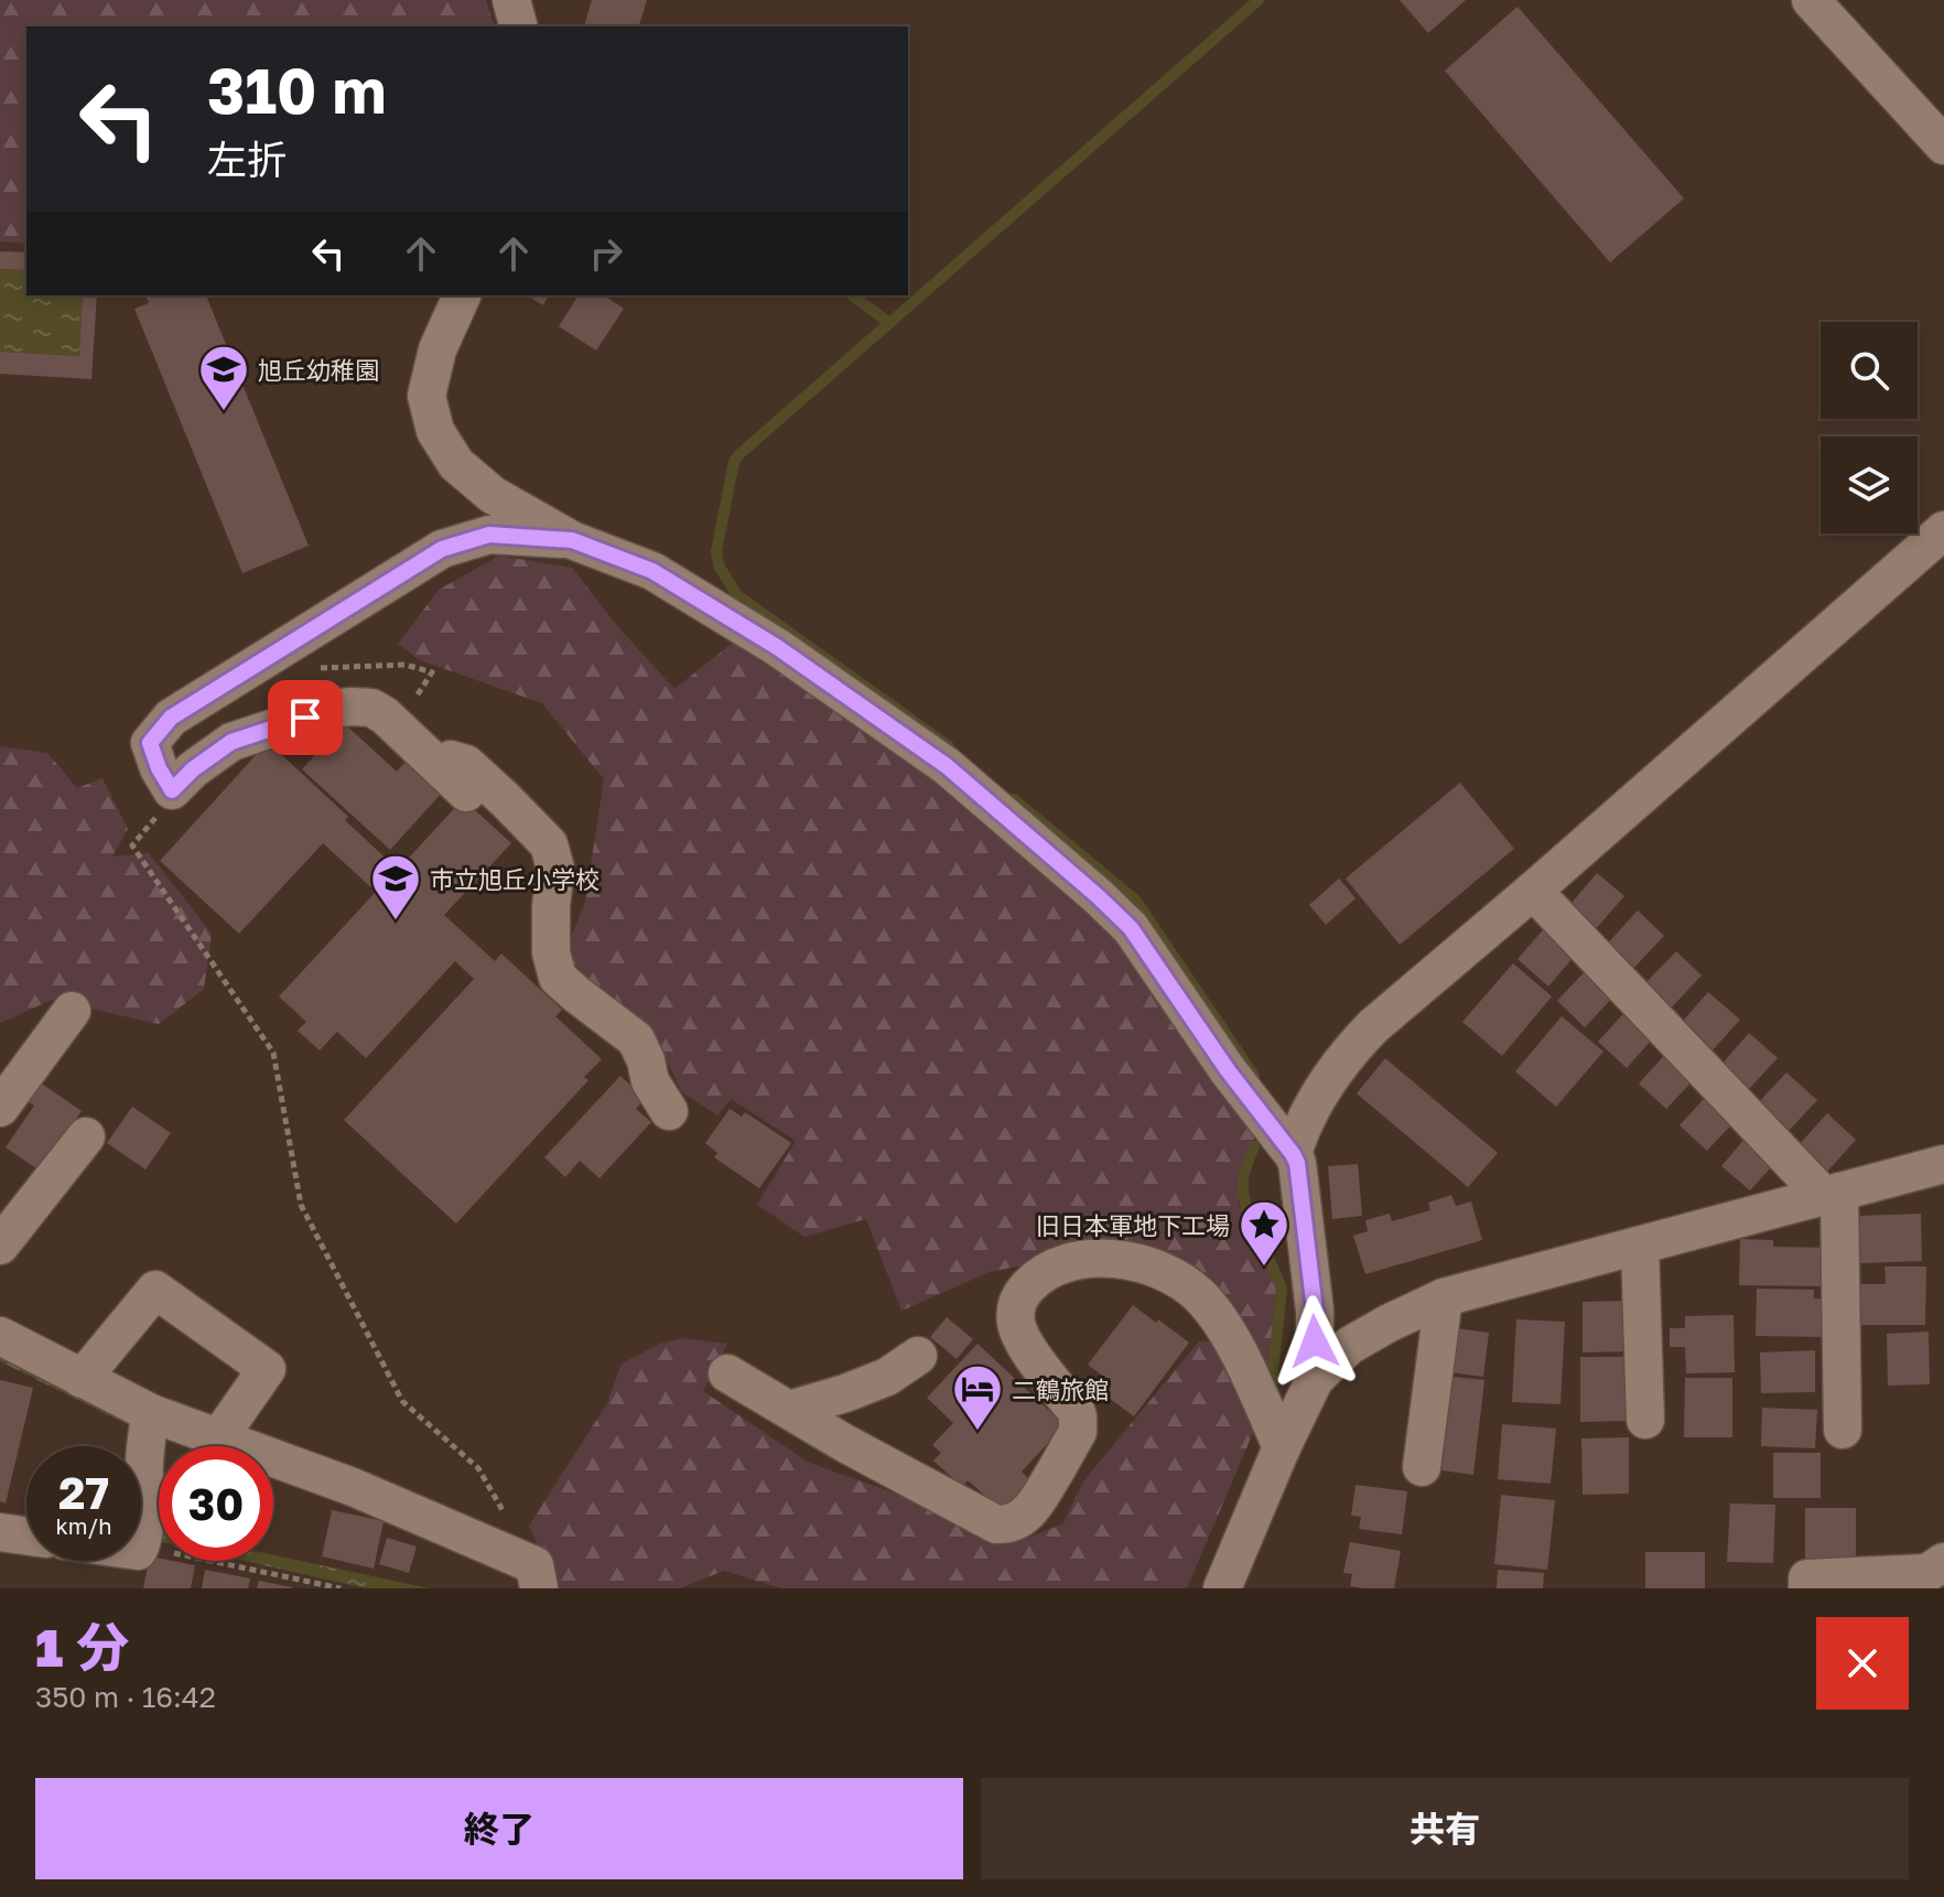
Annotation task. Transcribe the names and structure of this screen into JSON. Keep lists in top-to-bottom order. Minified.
{"places":{"school or university":["旭丘幼稚園","市立旭丘小学校"],"place":["旧日本軍地下工場"],"hotel":["二鶴旅館"]},"page":{"turn":["310 m","左折"],"speed":"27 km/h","limit":"30","heading":["1 分","350 m · 16:42"],"buttons":["終了","共有"]}}
